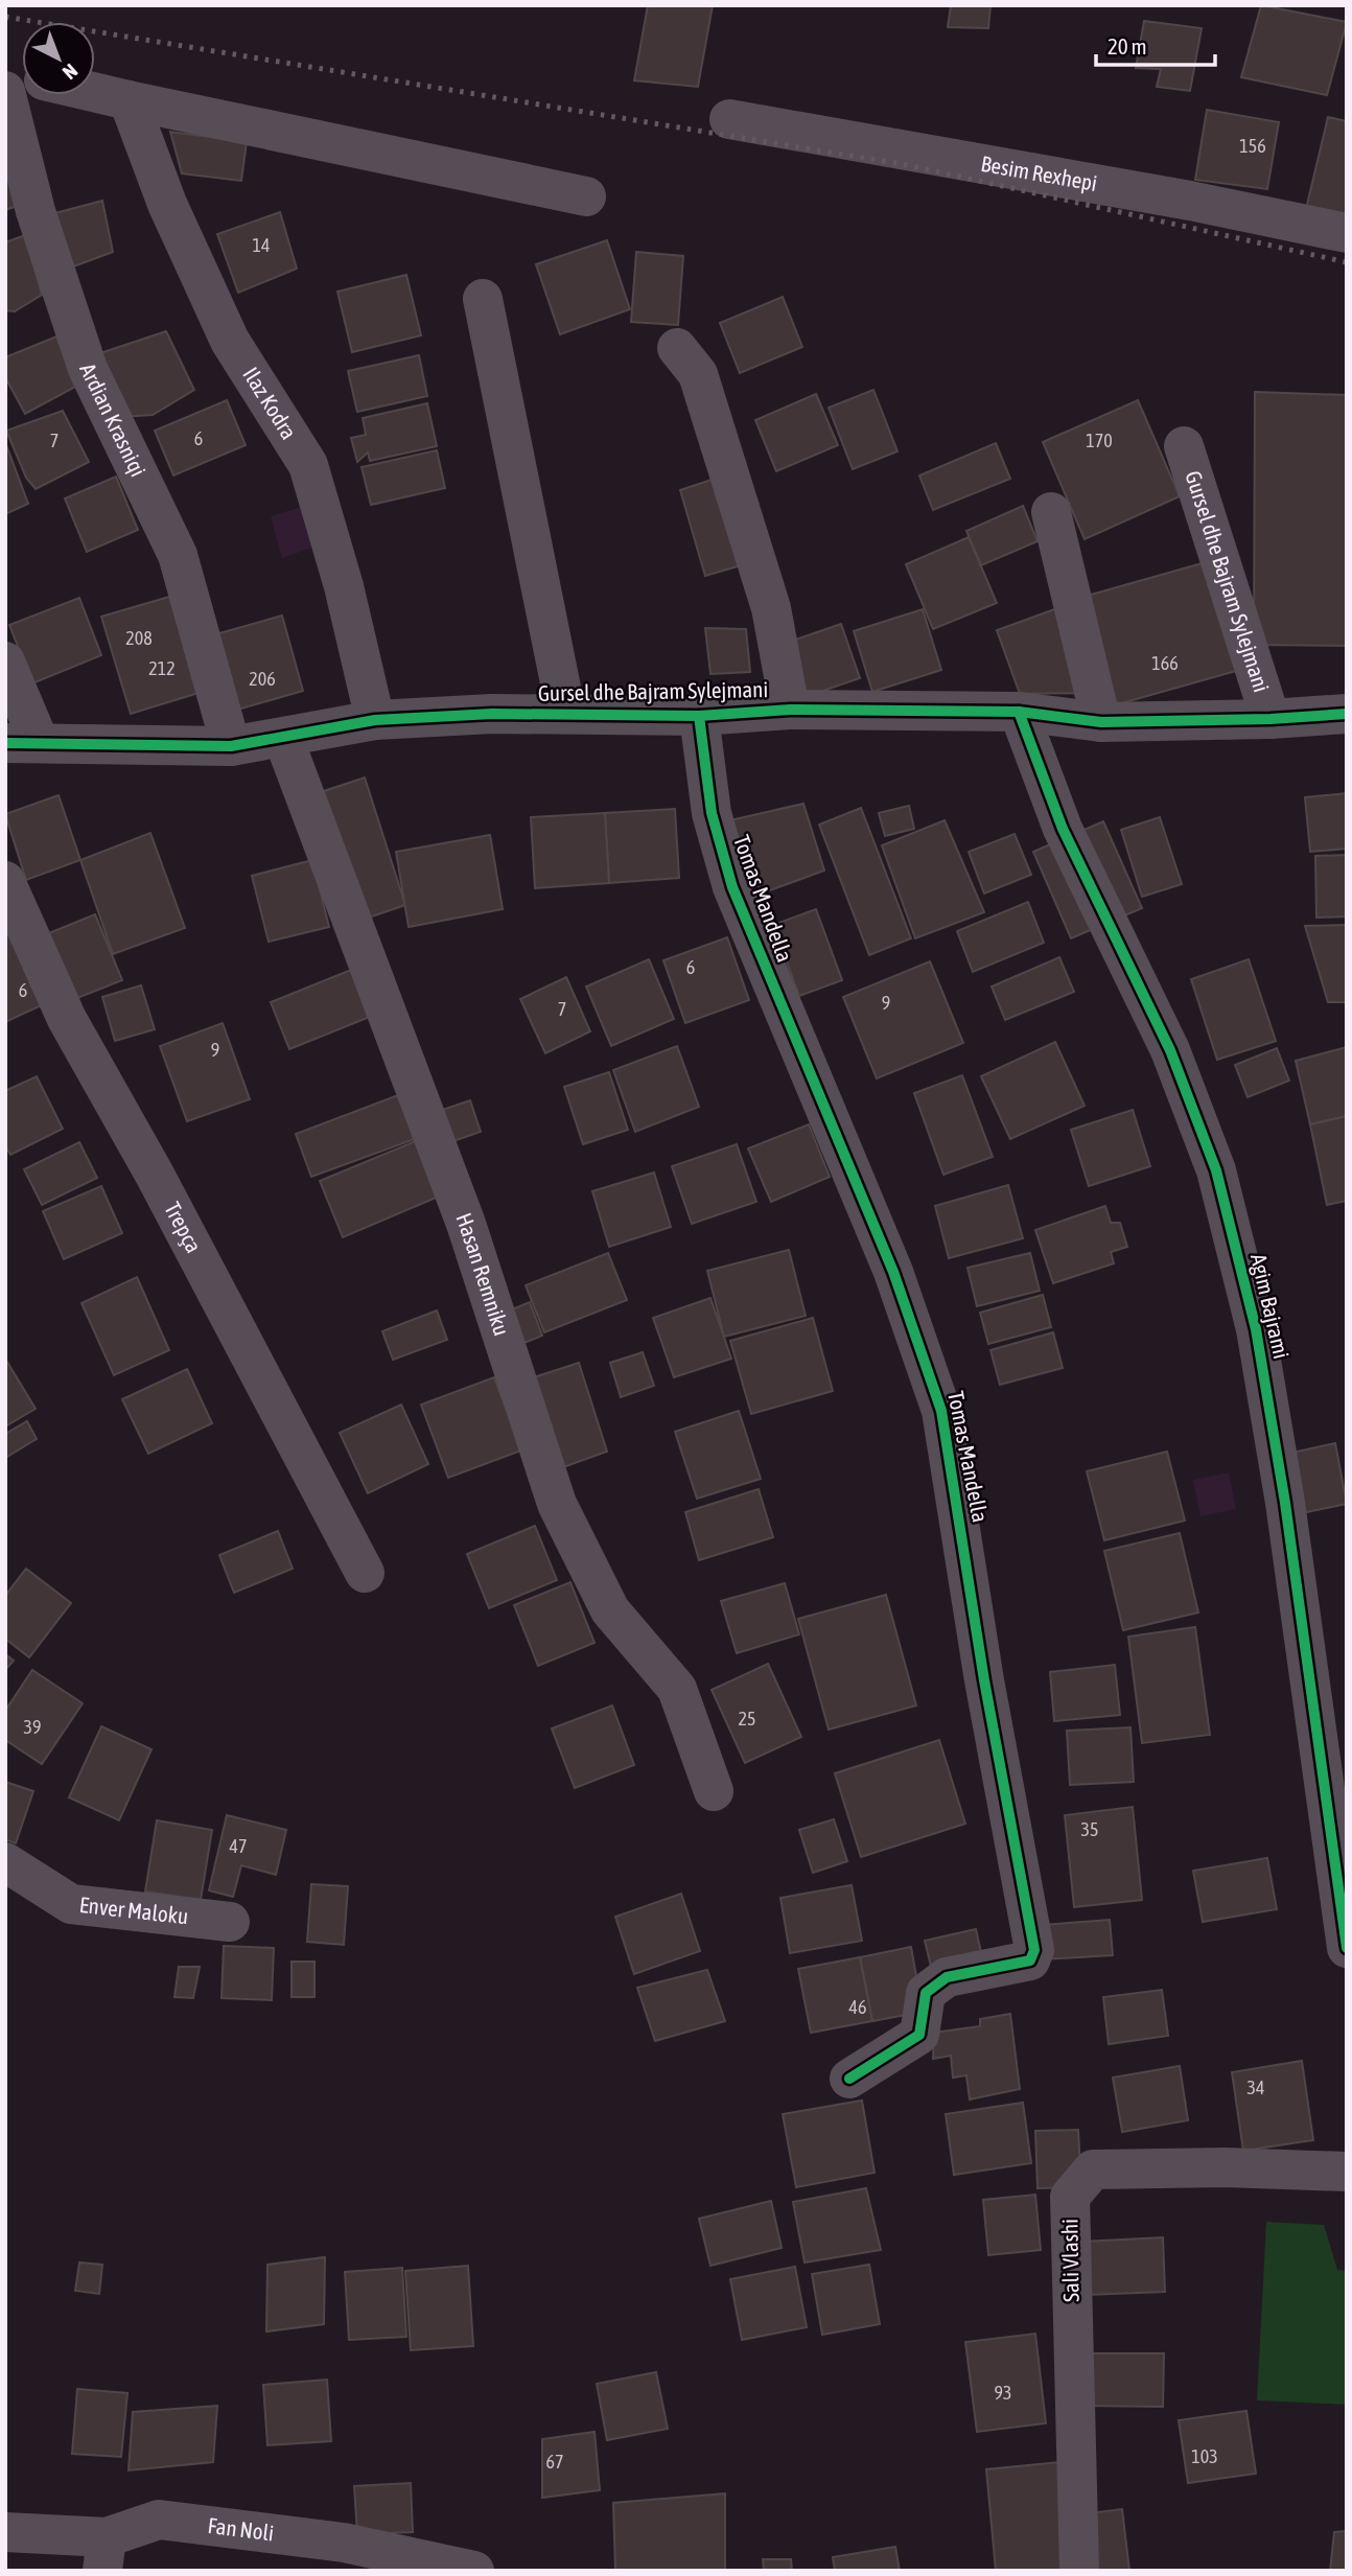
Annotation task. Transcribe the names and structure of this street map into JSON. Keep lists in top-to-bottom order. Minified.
{"streets":{"street":["Besim Rexhepi","Ilaz Kodra","Ardian Krasniqi","Gursel dhe Bajram Sylejmani","Tomas Mandella","Trepça","Hasan Remniku","Agim Bajrami","Enver Maloku","Sali Vlashi","Fan Noli"]},"crossings":[["Ilaz Kodra","Gursel dhe Bajram Sylejmani"],["Ardian Krasniqi","Gursel dhe Bajram Sylejmani"],["Gursel dhe Bajram Sylejmani","Tomas Mandella"],["Gursel dhe Bajram Sylejmani","Hasan Remniku"],["Gursel dhe Bajram Sylejmani","Agim Bajrami"]],"house_numbers":["156","14","6","7","170","208","166","212","206","6","6","9","7","9","25","39","35","47","46","34","93","103","67"],"scale_bar":"20 m","north":"bottom right"}
